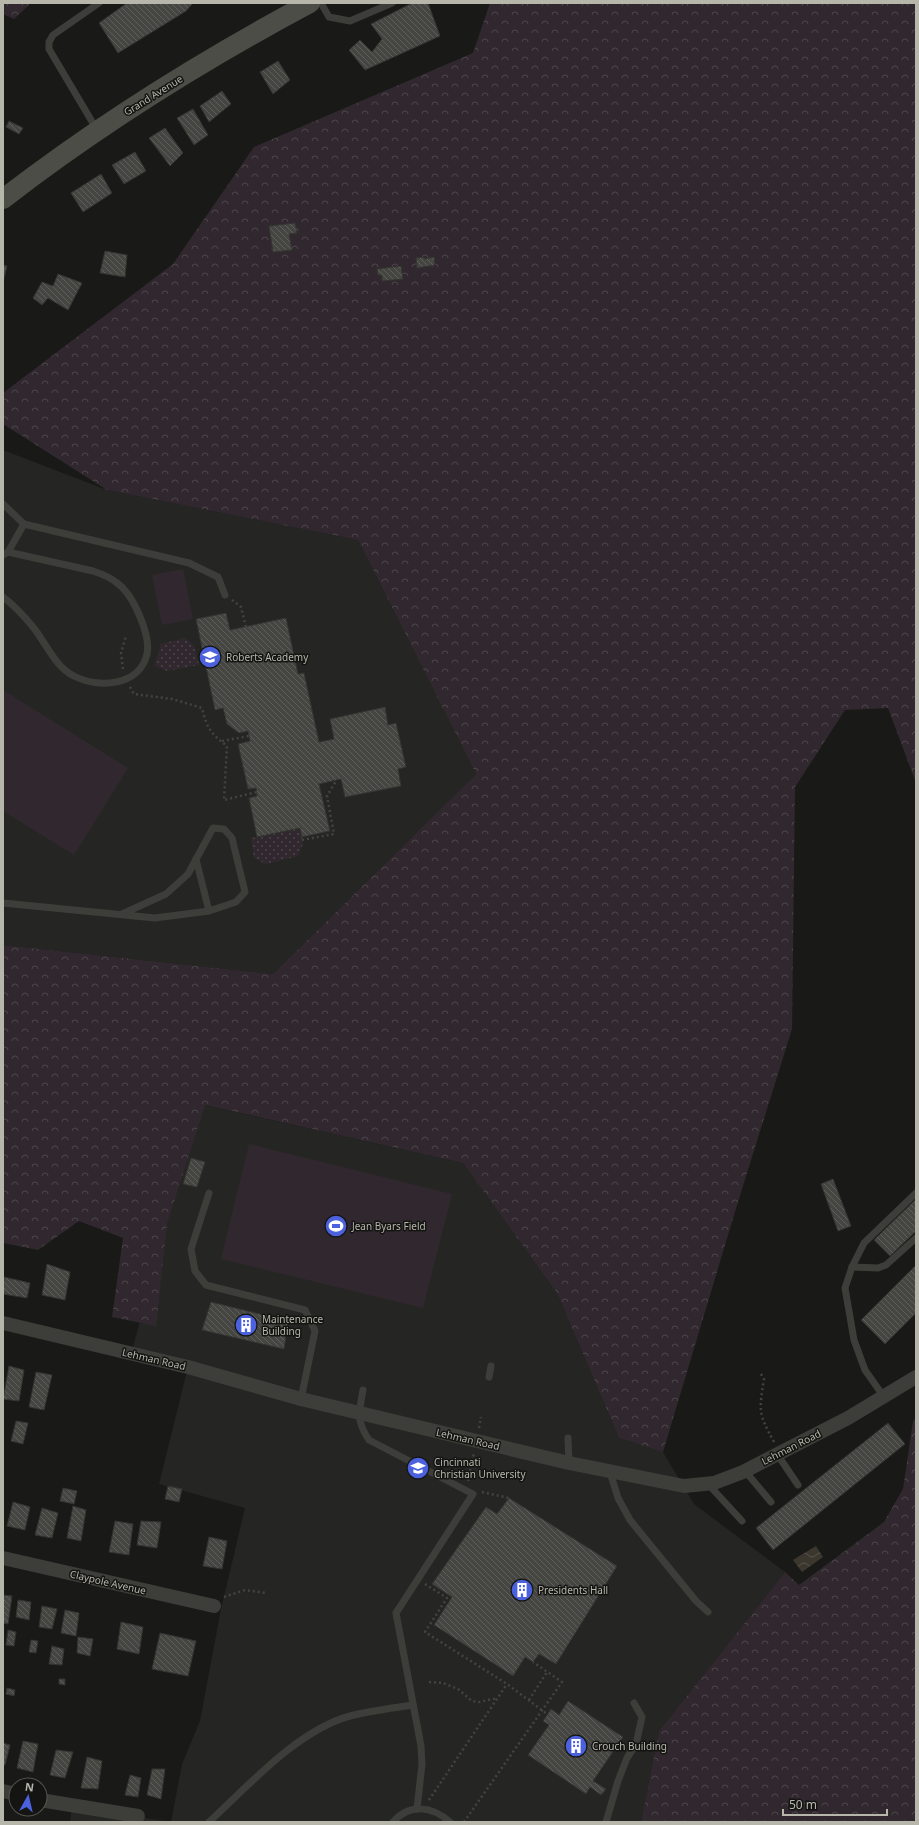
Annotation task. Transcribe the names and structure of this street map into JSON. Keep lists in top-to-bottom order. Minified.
{"streets":{"street":["Grand Avenue","Lehman Road","Claypole Avenue"]},"places":{"school or university":["Roberts Academy","Cincinnati Christian University"],"sports":["Jean Byars Field"],"building":["Maintenance Building","Presidents Hall","Crouch Building"]},"scale_bar":"50 m","north":"top"}
